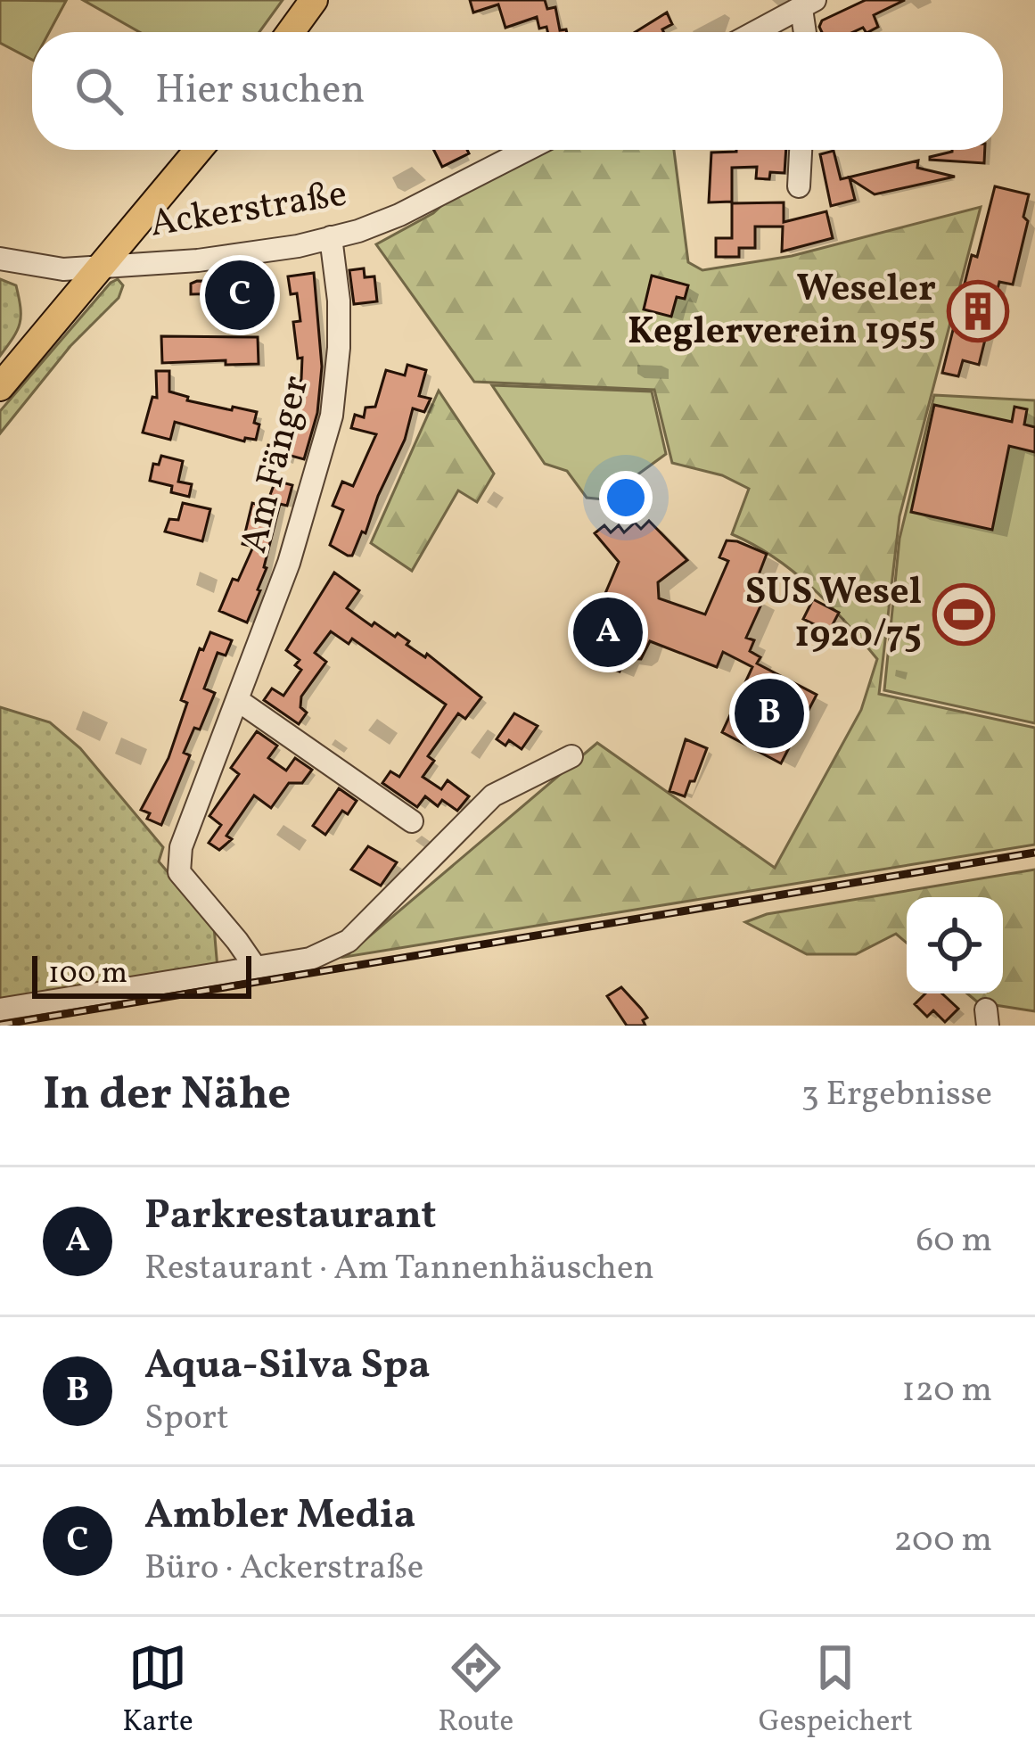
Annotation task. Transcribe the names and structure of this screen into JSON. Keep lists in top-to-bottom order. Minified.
{"streets":{"street":["Ackerstraße","Am Fänger"]},"crossings":[["Ackerstraße","Am Fänger"]],"places":{"building":["Weseler Keglerverein 1955"],"sports":["SUS Wesel 1920/75"]},"scale_bar":"100 m","page":{"search":"Hier suchen","pins":["C","A","B"],"scale":"100 m","heading":["In der Nähe","3 Ergebnisse"],"list":[{"mark":"A","name":"Parkrestaurant","note":"Restaurant · Am Tannenhäuschen","value":"60 m"},{"mark":"B","name":"Aqua-Silva Spa","note":"Sport","value":"120 m"},{"mark":"C","name":"Ambler Media","note":"Büro · Ackerstraße","value":"200 m"}],"nav":["Karte","Route","Gespeichert"]}}
